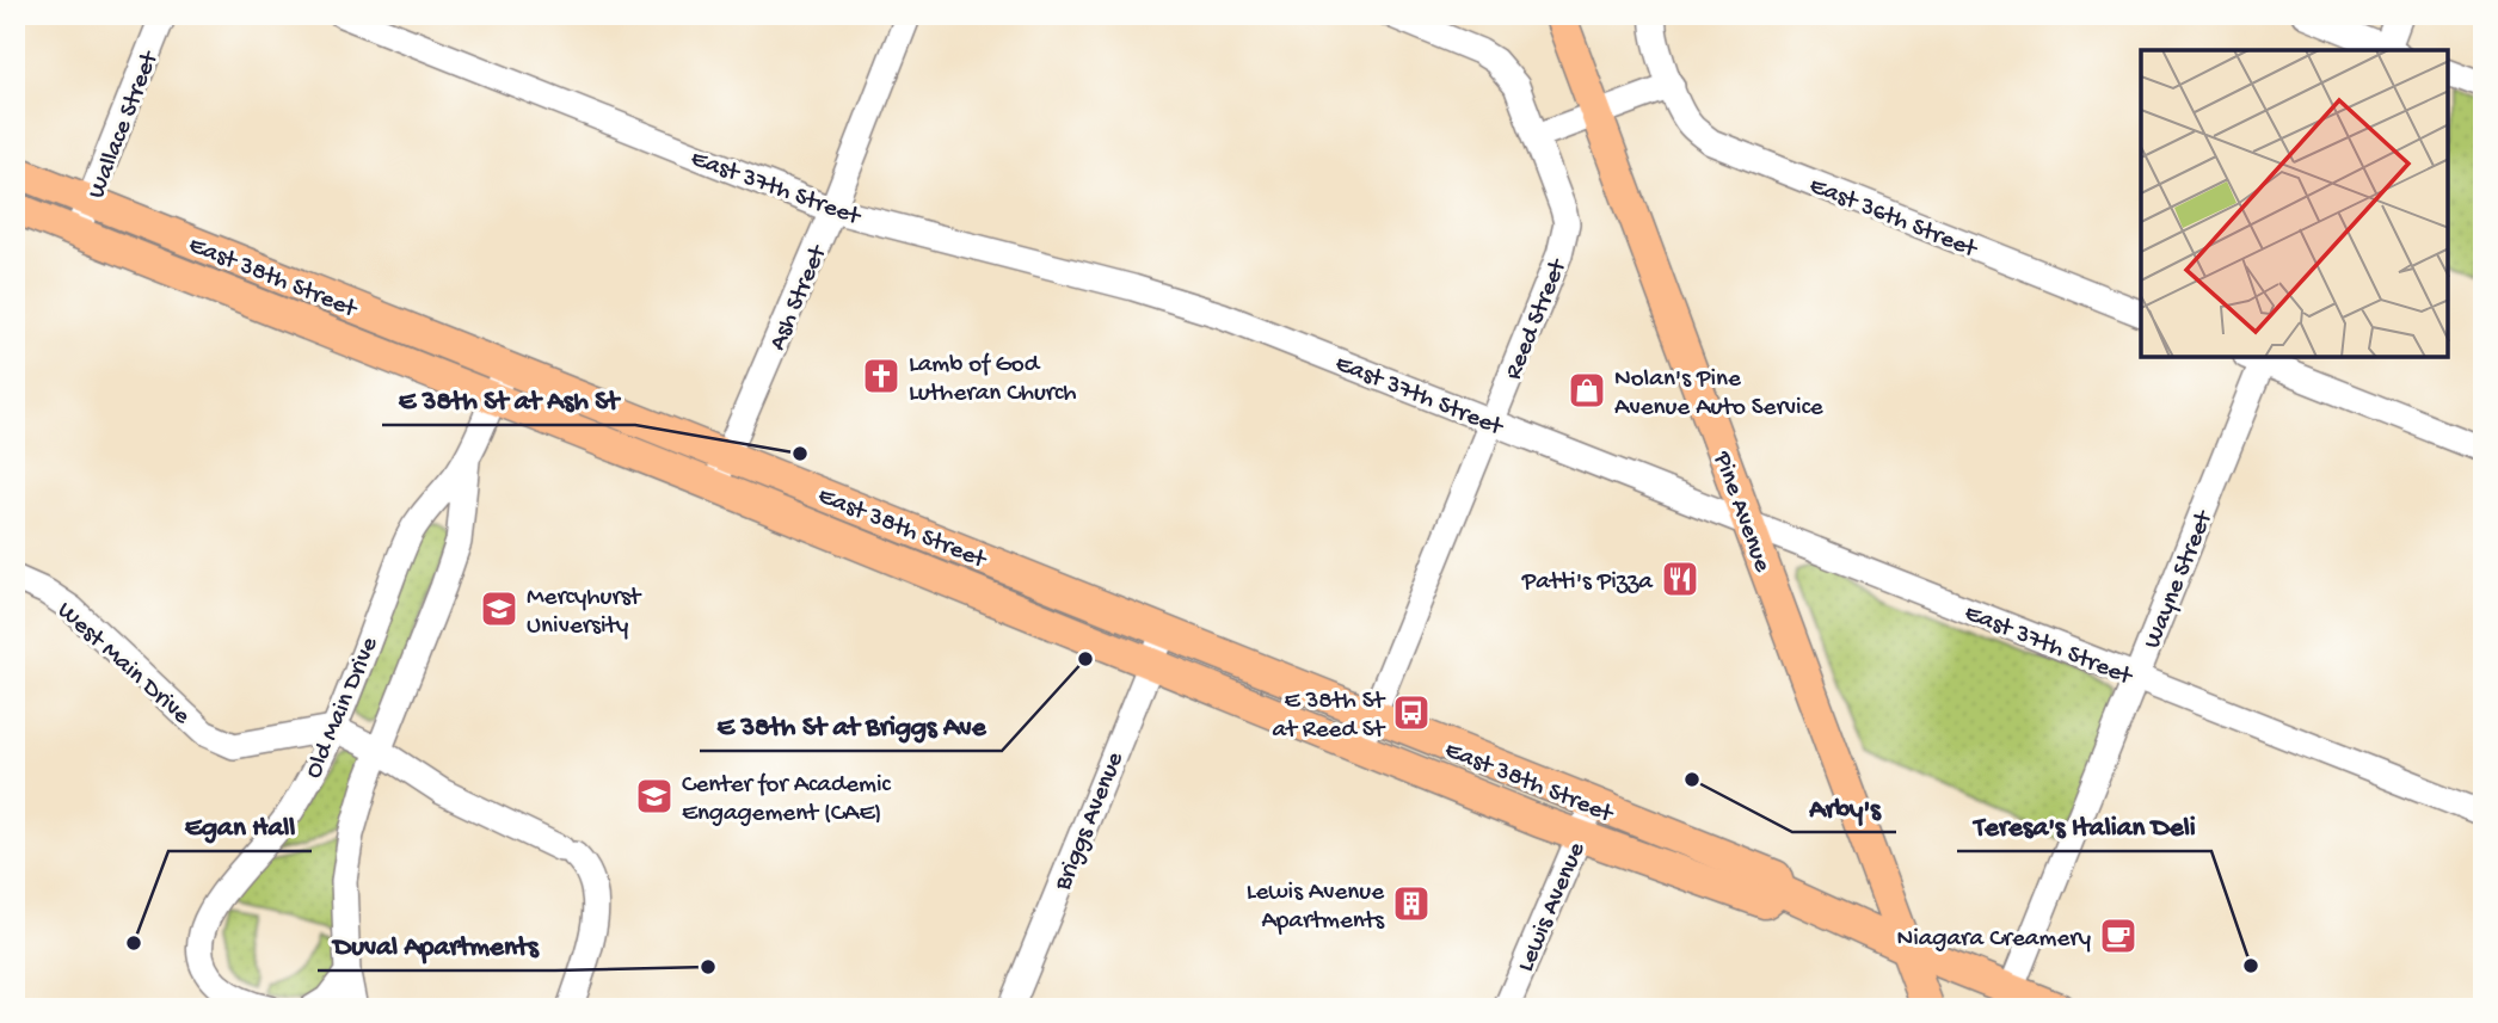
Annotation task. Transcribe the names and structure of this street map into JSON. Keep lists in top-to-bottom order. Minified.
{"streets":{"main road":["East 38th Street","Pine Avenue"],"street":["Wallace Street","East 37th Street","East 36th Street","Ash Street","Reed Street","Wayne Street","West Main Drive","Old Main Drive","Briggs Avenue","Lewis Avenue"]},"crossings":[["Wallace Street","East 38th Street"],["East 37th Street","Ash Street"],["East 37th Street","Reed Street"],["East 37th Street","Pine Avenue"],["East 37th Street","Wayne Street"],["East 38th Street","Ash Street"],["East 38th Street","Reed Street"],["East 38th Street","Pine Avenue"],["East 38th Street","Wayne Street"],["East 38th Street","Old Main Drive"],["East 38th Street","Briggs Avenue"],["East 38th Street","Lewis Avenue"],["West Main Drive","Old Main Drive"]],"places":{"church":["Lamb of God Lutheran Church"],"shop":["Nolan's Pine Avenue Auto Service"],"other":["E 38th St at Ash St","E 38th St at Briggs Ave","Arby's","Egan Hall","Teresa's Italian Deli","Duval Apartments"],"restaurant":["Patti's Pizza"],"school or university":["Mercyhurst University","Center for Academic Engagement (CAE)"],"bus stop":["E 38th St at Reed St"],"building":["Lewis Avenue Apartments"],"cafe":["Niagara Creamery"]}}
